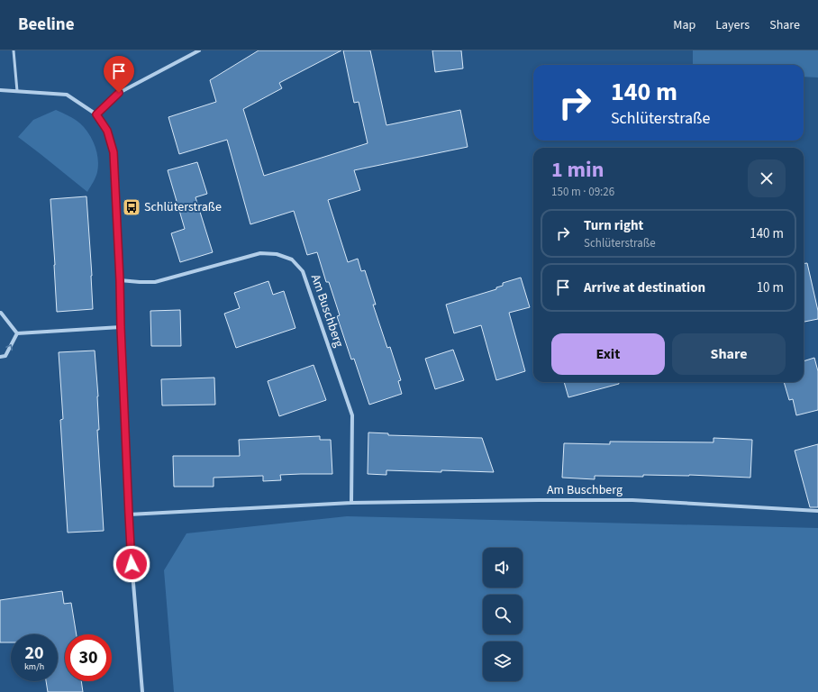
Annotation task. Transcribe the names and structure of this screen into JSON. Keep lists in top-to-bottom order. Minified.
{"streets":{"street":["Am Buschberg"]},"places":{"bus stop":["Schlüterstraße"]},"page":{"header":"Beeline","nav":["Map","Layers","Share"],"turn":["140 m","Schlüterstraße"],"heading":["1 min","150 m · 09:26"],"list":[{"name":"Turn right","note":"Schlüterstraße","value":"140 m"},{"name":"Arrive at destination","value":"10 m"}],"buttons":["Exit","Share"],"speed":"20 km/h","limit":"30"}}
